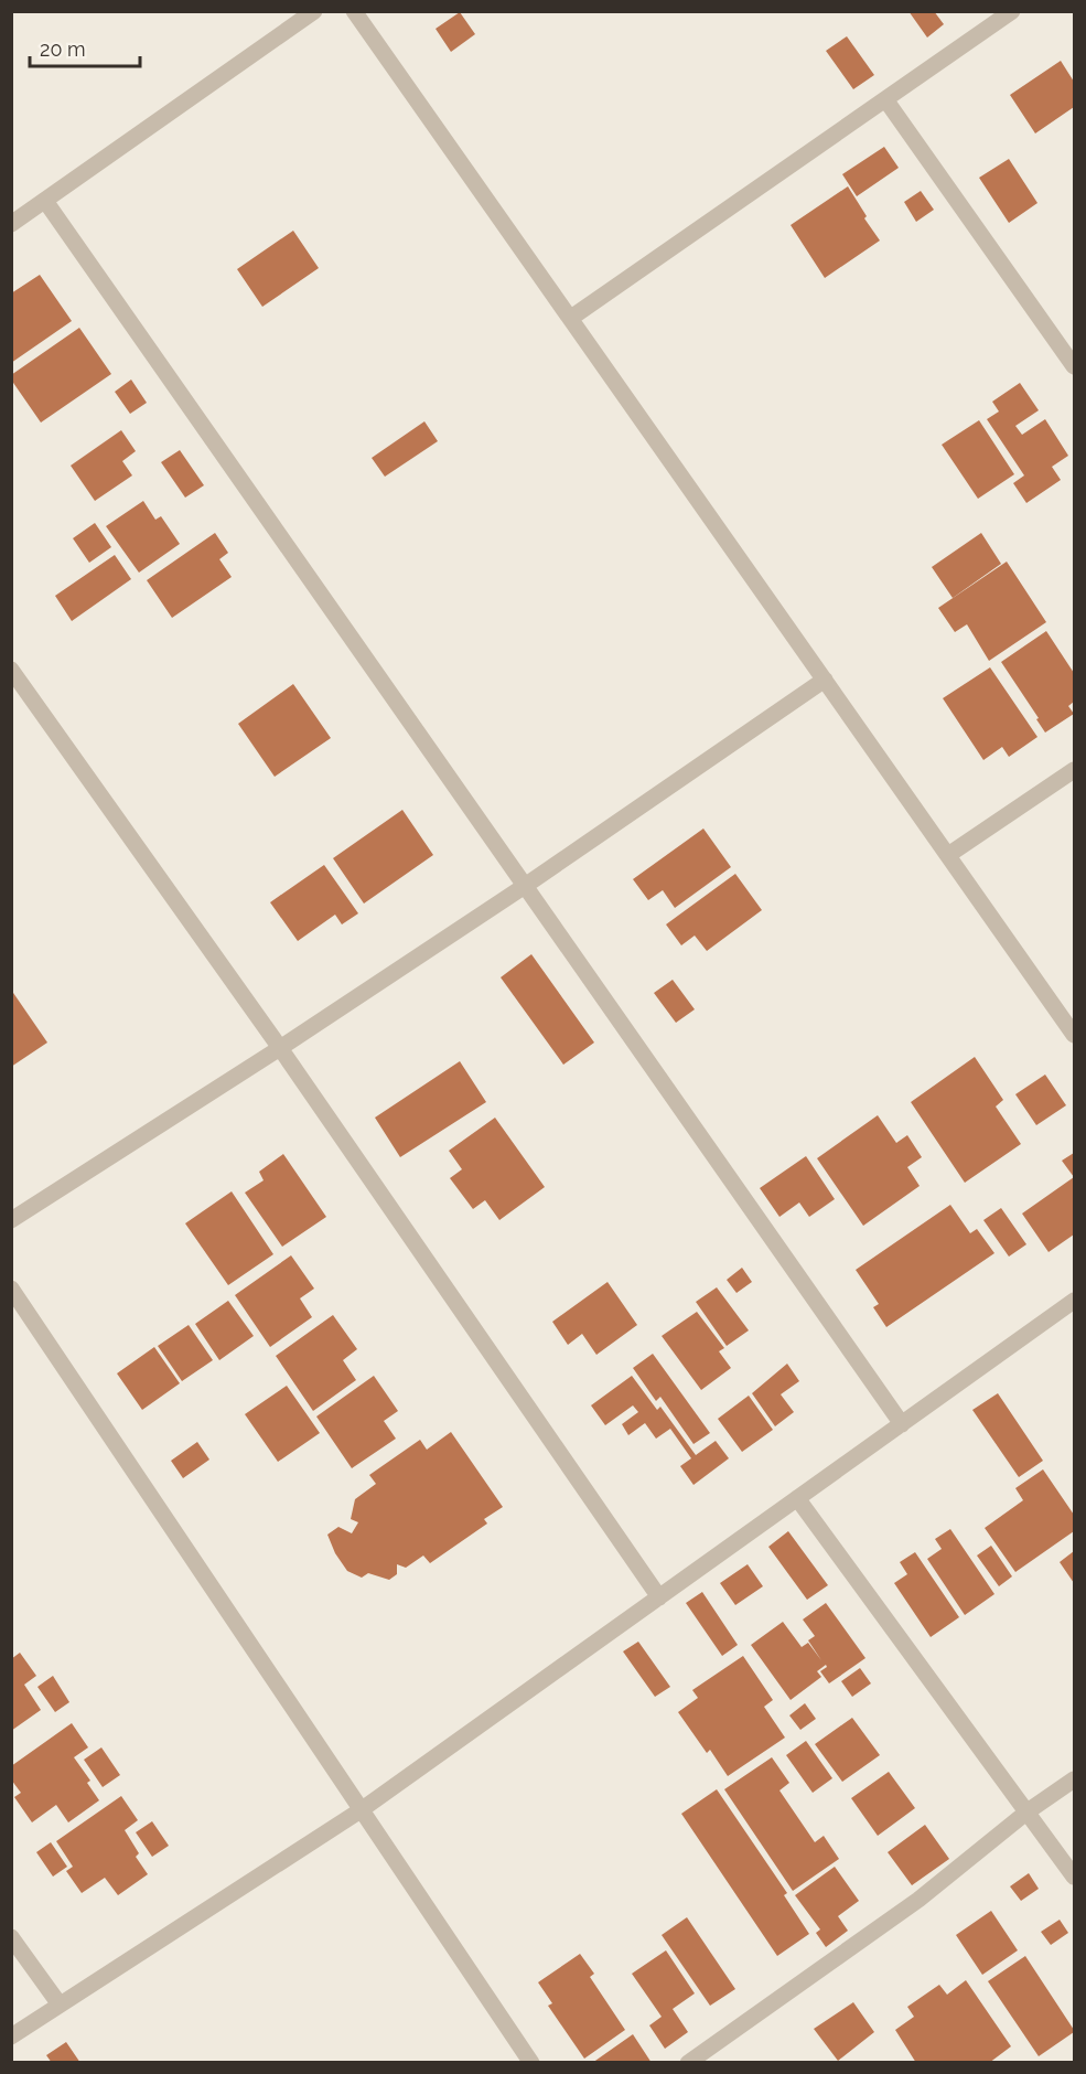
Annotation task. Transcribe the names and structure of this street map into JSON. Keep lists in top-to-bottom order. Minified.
{"scale_bar":"20 m"}
